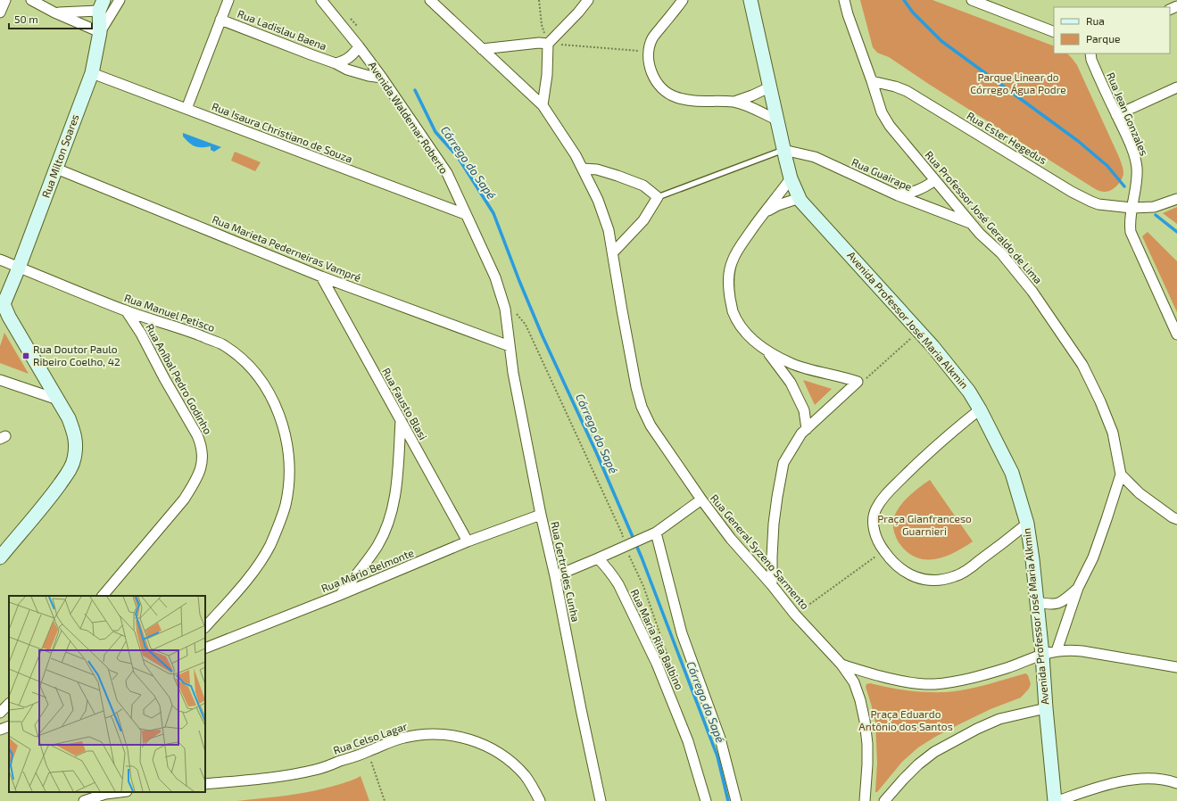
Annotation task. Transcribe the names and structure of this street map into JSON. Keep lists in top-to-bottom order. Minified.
{"streets":{"street":["Rua Ladislau Baena","Rua Jean Gonzales","Avenida Waldemar Roberto","Rua Isaura Christiano de Souza","Rua Ester Hegedus","Rua Milton Soares","Rua Guairape","Rua Professor José Geraldo de Lima","Rua Marieta Pederneiras Vampré","Rua Manuel Petisco","Avenida Professor José Maria Alkmin","Rua Aníbal Pedro Godinho","Rua Fausto Blasi","Rua General Syzeno Sarmento","Rua Mário Belmonte","Rua Gertrudes Cunha","Rua Maria Rita Balbino","Rua Celso Lagar"]},"crossings":[["Rua Ladislau Baena","Avenida Waldemar Roberto"],["Rua Jean Gonzales","Rua Ester Hegedus"],["Avenida Waldemar Roberto","Rua Isaura Christiano de Souza"],["Avenida Waldemar Roberto","Rua Marieta Pederneiras Vampré"],["Avenida Waldemar Roberto","Rua Gertrudes Cunha"],["Rua Isaura Christiano de Souza","Rua Milton Soares"],["Rua Ester Hegedus","Rua Professor José Geraldo de Lima"],["Rua Milton Soares","Rua Marieta Pederneiras Vampré"],["Rua Milton Soares","Rua Manuel Petisco"],["Rua Guairape","Rua Professor José Geraldo de Lima"],["Rua Guairape","Avenida Professor José Maria Alkmin"],["Rua Professor José Geraldo de Lima","Avenida Professor José Maria Alkmin"],["Rua Marieta Pederneiras Vampré","Rua Fausto Blasi"],["Rua Marieta Pederneiras Vampré","Rua Gertrudes Cunha"],["Rua Manuel Petisco","Rua Aníbal Pedro Godinho"],["Rua Fausto Blasi","Rua Mário Belmonte"],["Rua Mário Belmonte","Rua Gertrudes Cunha"]],"water":["Córrego do Sapé"],"parks":["Parque Linear do Córrego Água Podre","Praça Gianfranceso Guarnieri","Praça Eduardo Antônio dos Santos"],"places":{"transit":["Rua Doutor Paulo Ribeiro Coelho, 42"]},"legend":["Rua","Parque"],"scale_bar":"50 m"}
